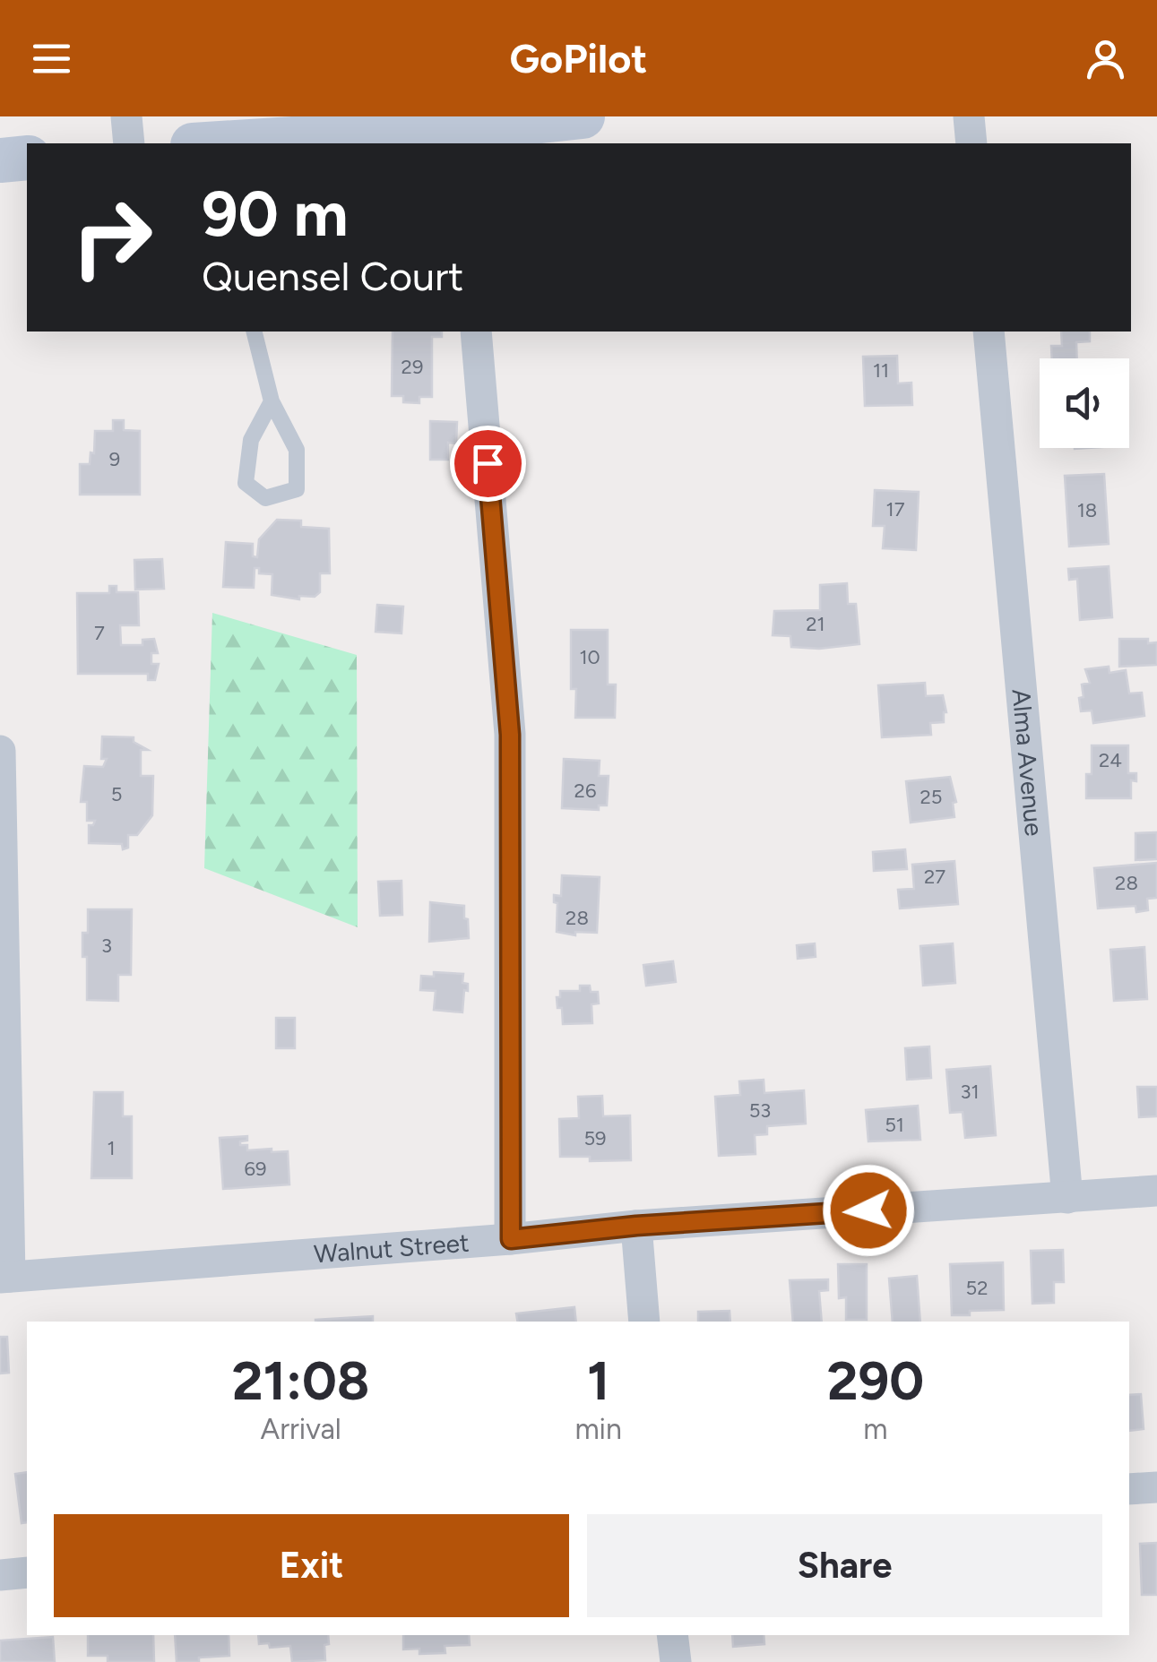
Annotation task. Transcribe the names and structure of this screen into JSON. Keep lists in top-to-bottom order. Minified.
{"streets":{"street":["Alma Avenue","Walnut Street"]},"crossings":[["Alma Avenue","Walnut Street"]],"house_numbers":["29","11","9","17","18","21","7","10","24","26","5","25","27","28","28","3","31","53","51","59","1","69","52"],"page":{"header":"GoPilot","turn":["90 m","Quensel Court"],"eta":["21:08","Arrival","1","min","290","m"],"buttons":["Exit","Share"]}}
